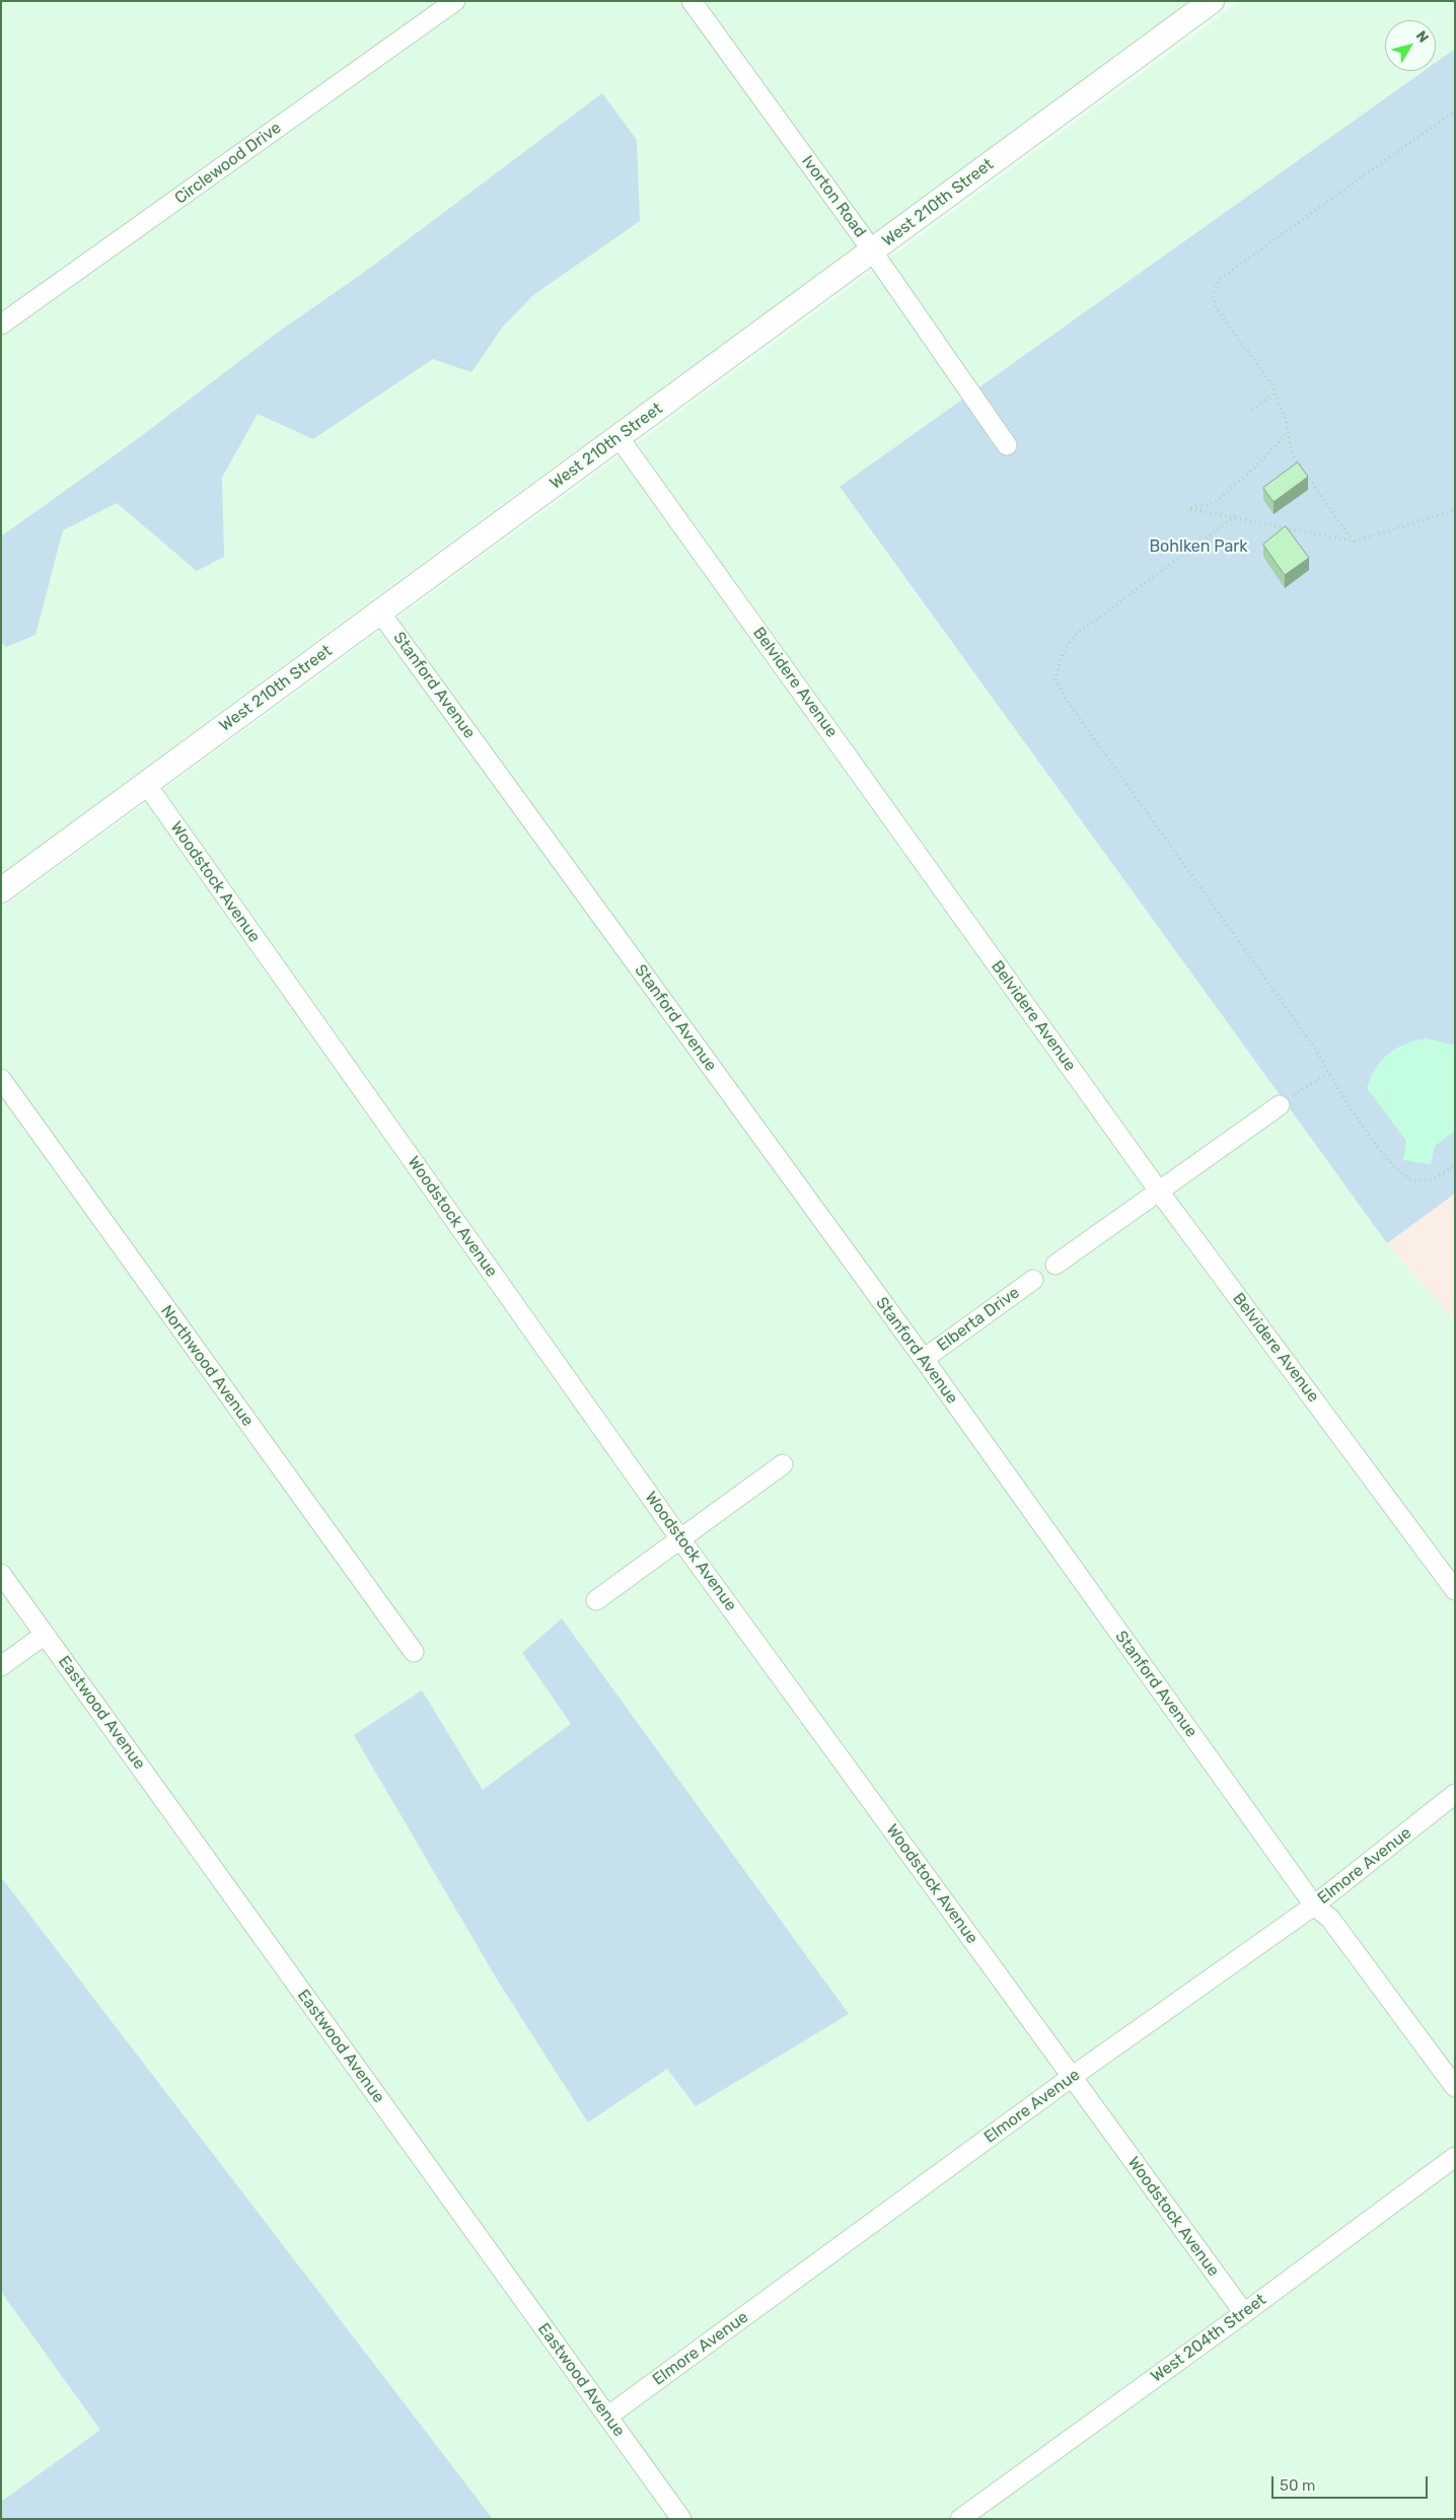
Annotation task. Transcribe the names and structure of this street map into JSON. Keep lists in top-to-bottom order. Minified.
{"streets":{"street":["Circlewood Drive","Ivorton Road","West 210th Street","Belvidere Avenue","Stanford Avenue","Woodstock Avenue","Elberta Drive","Northwood Avenue","Eastwood Avenue","Elmore Avenue","West 204th Street"]},"crossings":[["Ivorton Road","West 210th Street"],["West 210th Street","Belvidere Avenue"],["West 210th Street","Stanford Avenue"],["West 210th Street","Woodstock Avenue"],["Stanford Avenue","Elberta Drive"],["Stanford Avenue","Elmore Avenue"],["Woodstock Avenue","Elmore Avenue"],["Woodstock Avenue","West 204th Street"],["Eastwood Avenue","Elmore Avenue"]],"parks":["Bohlken Park"],"scale_bar":"50 m","north":"top right"}
